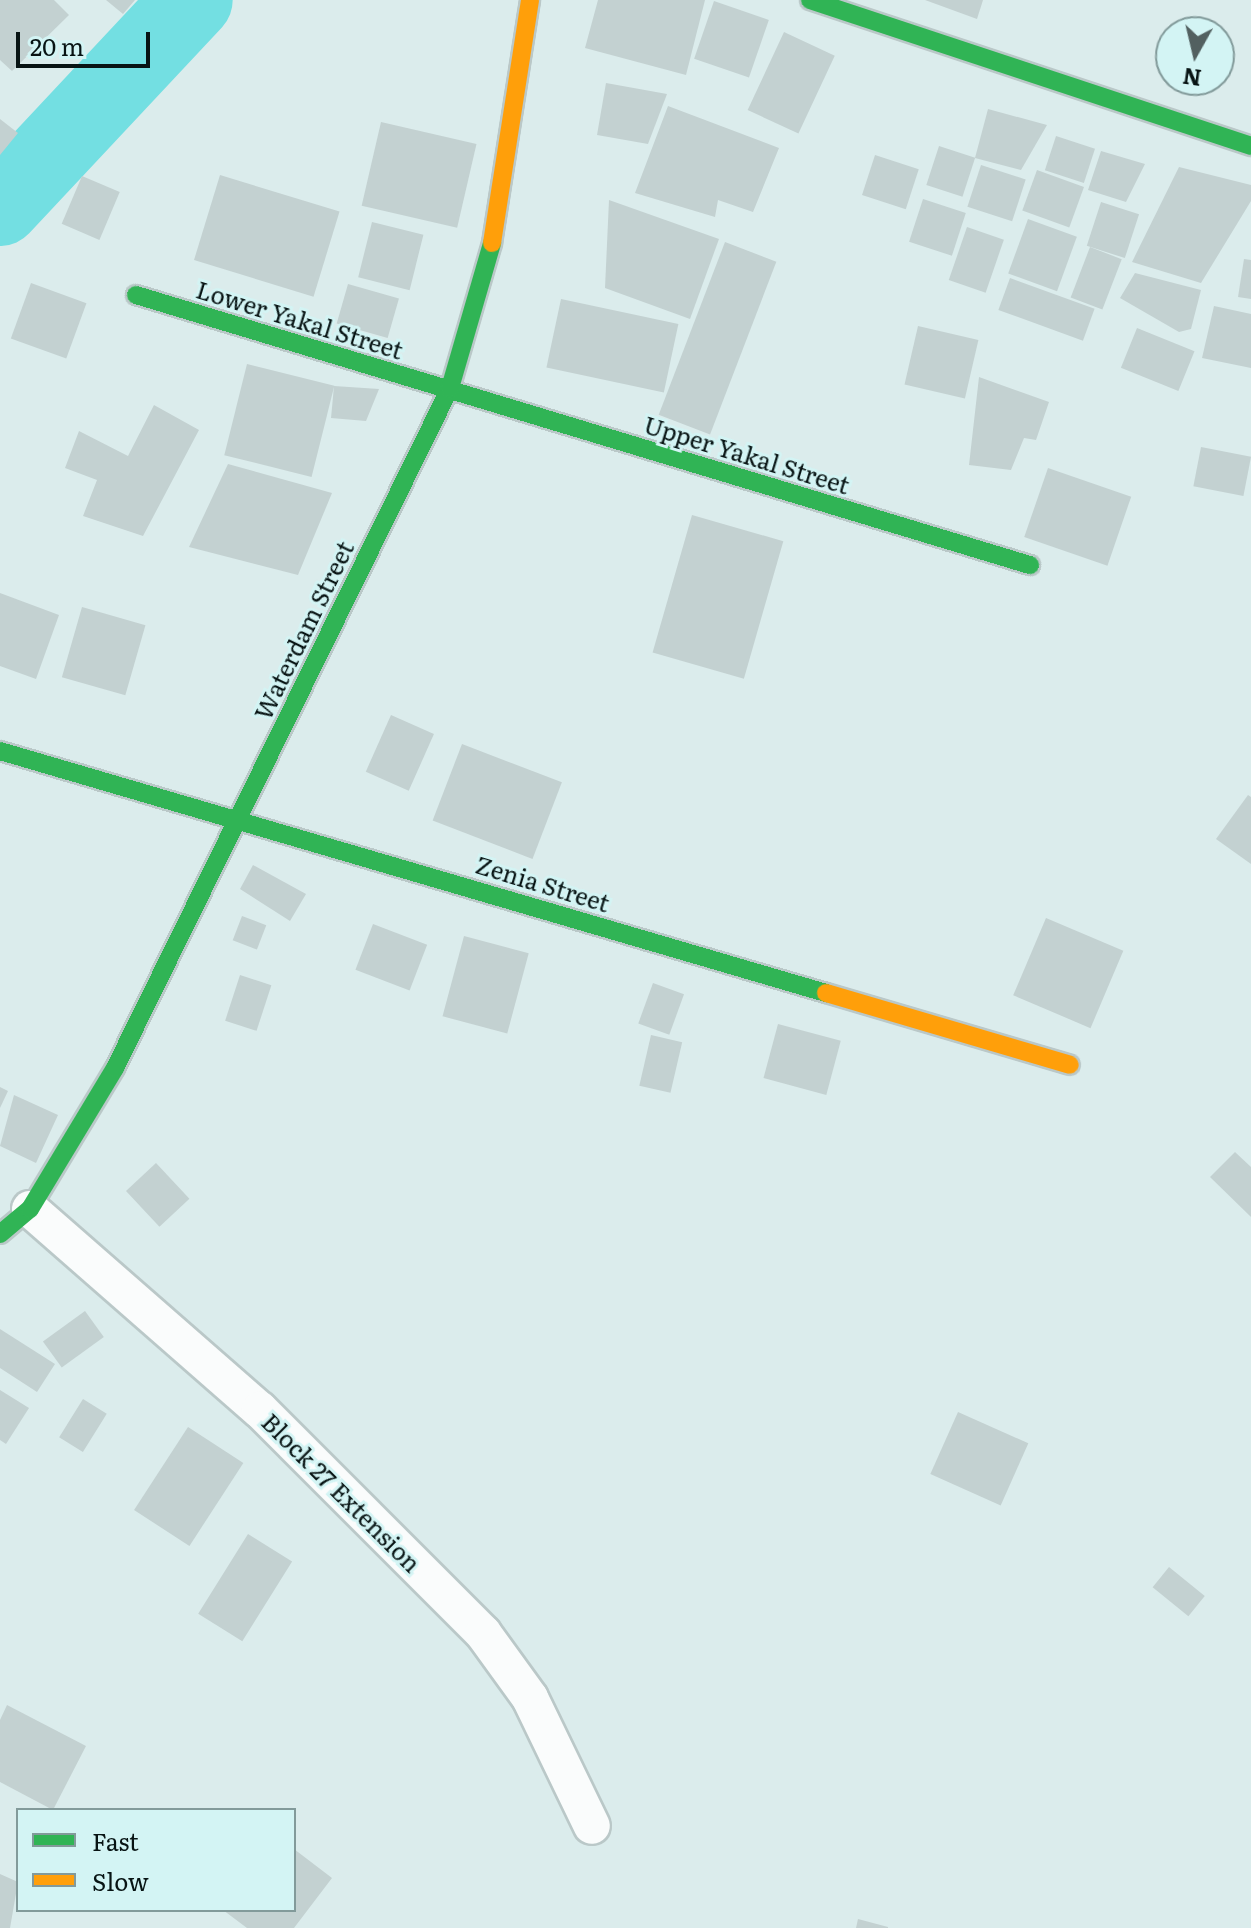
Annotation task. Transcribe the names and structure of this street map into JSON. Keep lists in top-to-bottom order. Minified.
{"streets":{"street":["Lower Yakal Street","Upper Yakal Street","Waterdam Street","Zenia Street","Block 27 Extension"]},"crossings":[["Lower Yakal Street","Upper Yakal Street"],["Lower Yakal Street","Waterdam Street"],["Upper Yakal Street","Waterdam Street"],["Waterdam Street","Zenia Street"],["Waterdam Street","Block 27 Extension"]],"legend":["Fast","Slow"],"scale_bar":"20 m","north":"bottom"}
